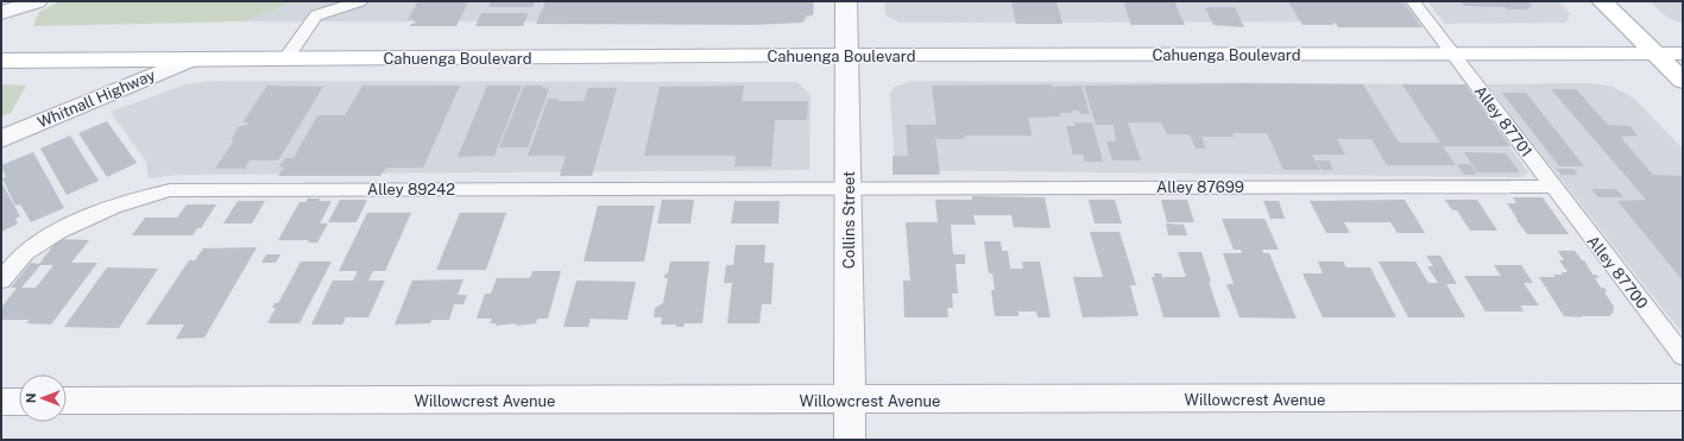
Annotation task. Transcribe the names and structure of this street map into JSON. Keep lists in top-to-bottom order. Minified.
{"streets":{"main road":["Cahuenga Boulevard"],"street":["Whitnall Highway","Collins Street","Willowcrest Avenue"],"lane":["Alley 87701","Alley 87699","Alley 89242","Alley 87700"]},"crossings":[["Cahuenga Boulevard","Whitnall Highway"],["Cahuenga Boulevard","Alley 87701"],["Cahuenga Boulevard","Collins Street"],["Alley 87701","Alley 87699"],["Alley 87701","Alley 87700"],["Alley 87699","Alley 89242"],["Alley 87699","Collins Street"],["Alley 87699","Alley 87700"],["Alley 89242","Collins Street"],["Collins Street","Willowcrest Avenue"]],"north":"left"}
